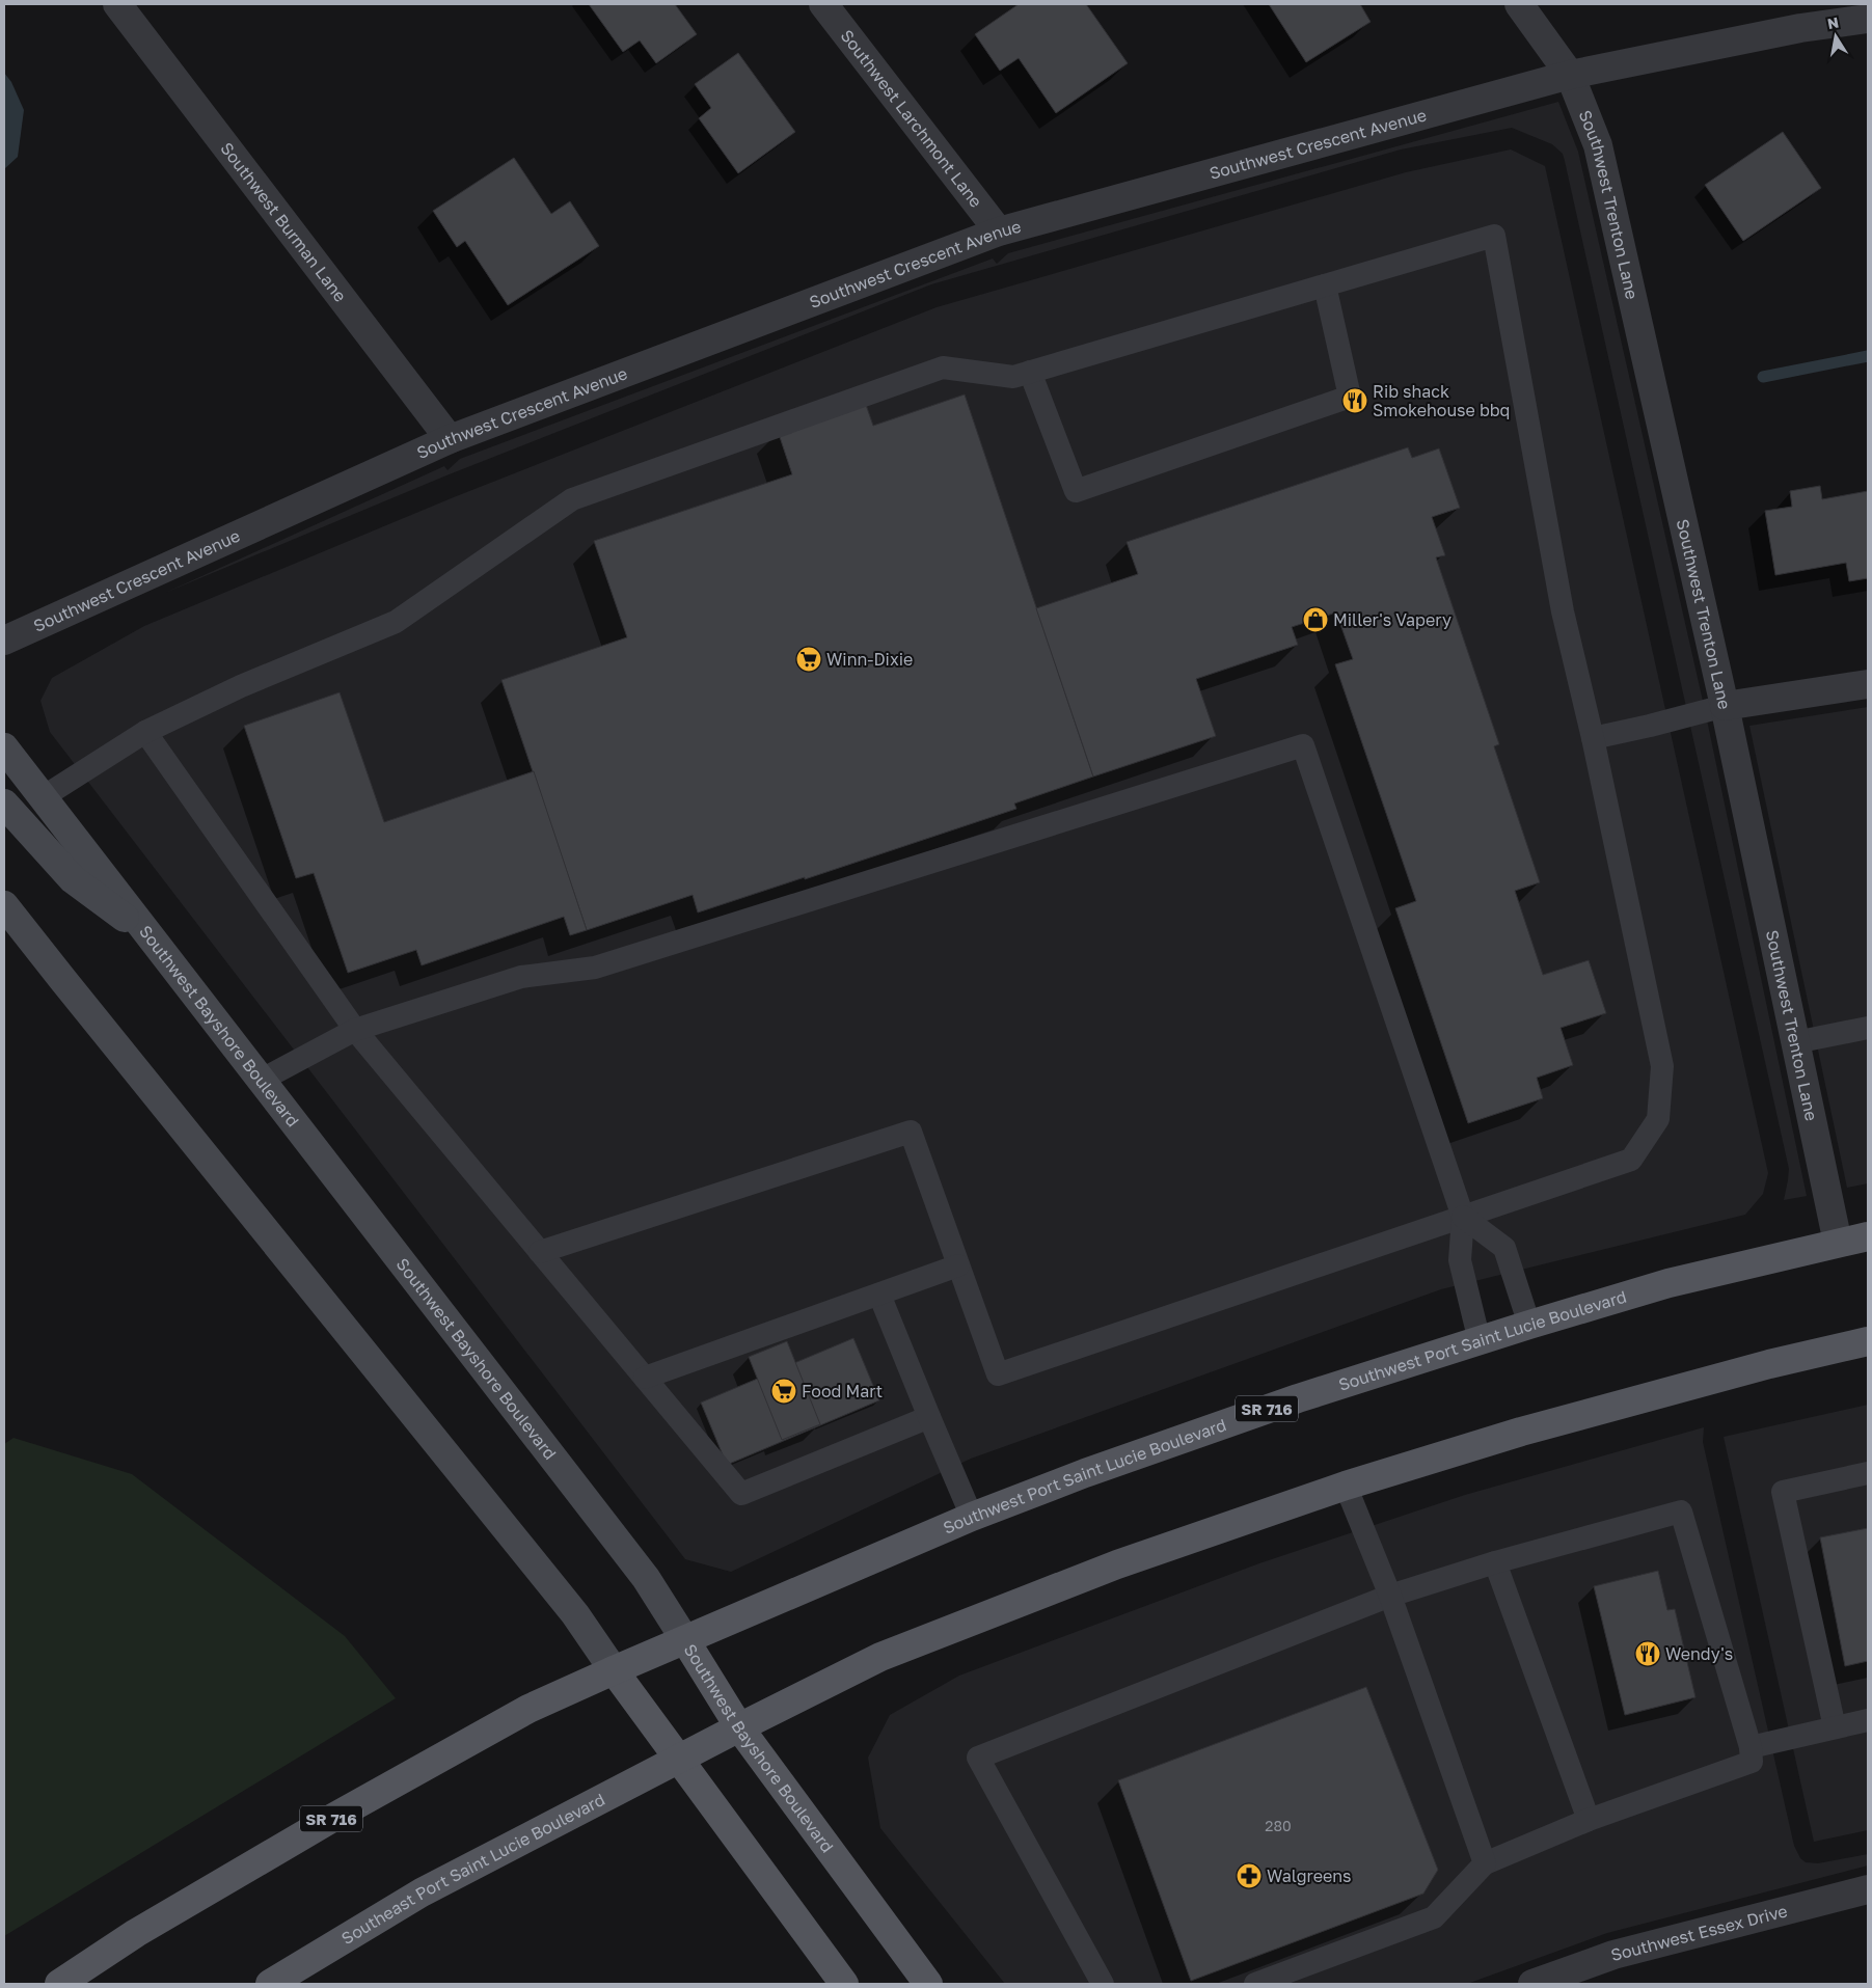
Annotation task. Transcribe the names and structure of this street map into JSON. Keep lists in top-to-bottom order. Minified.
{"streets":{"main road":["Southwest Bayshore Boulevard","Southwest Port Saint Lucie Boulevard","SR 716","Southeast Port Saint Lucie Boulevard"],"street":["Southwest Larchmont Lane","Southwest Crescent Avenue","Southwest Trenton Lane","Southwest Burman Lane","Southwest Essex Drive"]},"crossings":[["Southwest Larchmont Lane","Southwest Crescent Avenue"],["Southwest Crescent Avenue","Southwest Trenton Lane"],["Southwest Crescent Avenue","Southwest Burman Lane"],["Southwest Trenton Lane","Southwest Port Saint Lucie Boulevard"],["Southwest Bayshore Boulevard","Southwest Port Saint Lucie Boulevard"],["Southwest Port Saint Lucie Boulevard","SR 716"]],"places":{"restaurant":["Rib shack Smokehouse bbq","Wendy's"],"shop":["Miller's Vapery"],"supermarket":["Winn-Dixie","Food Mart"],"pharmacy":["Walgreens"]},"house_numbers":["280"],"north":"top"}
